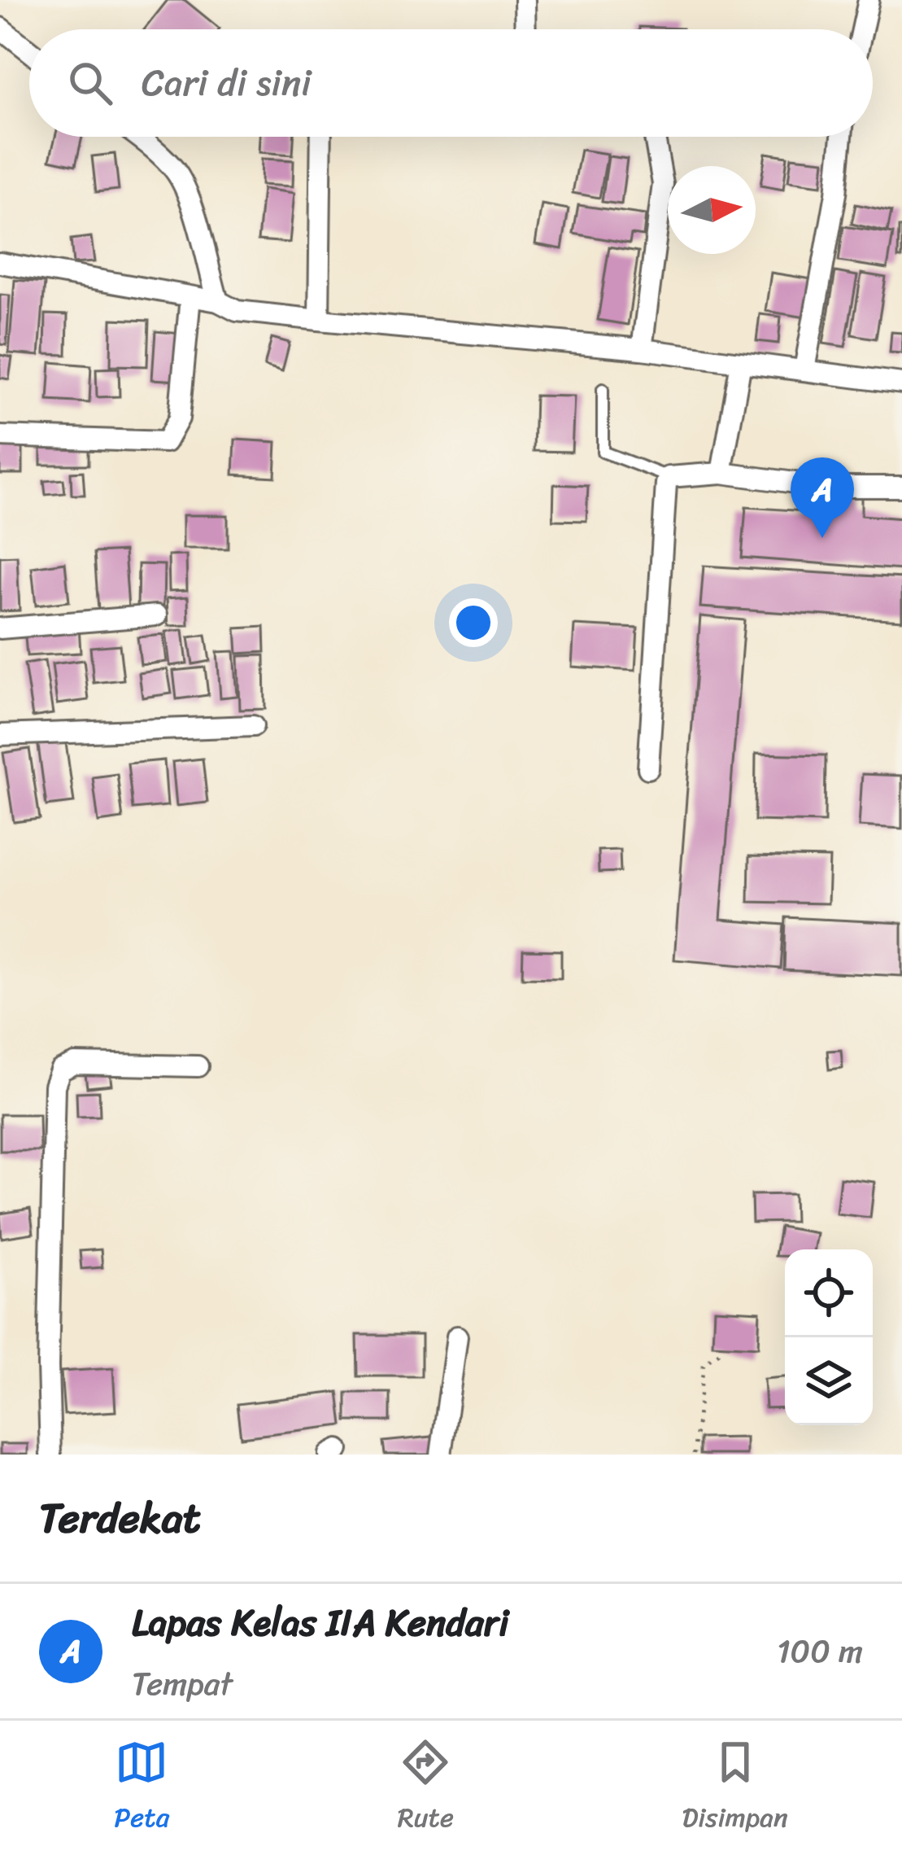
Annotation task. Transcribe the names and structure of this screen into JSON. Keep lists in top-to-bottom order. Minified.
{"north":"right","page":{"search":"Cari di sini","pins":"A","heading":"Terdekat","list":[{"mark":"A","name":"Lapas Kelas IIA Kendari","note":"Tempat","value":"100 m"}],"nav":["Peta","Rute","Disimpan"]}}
